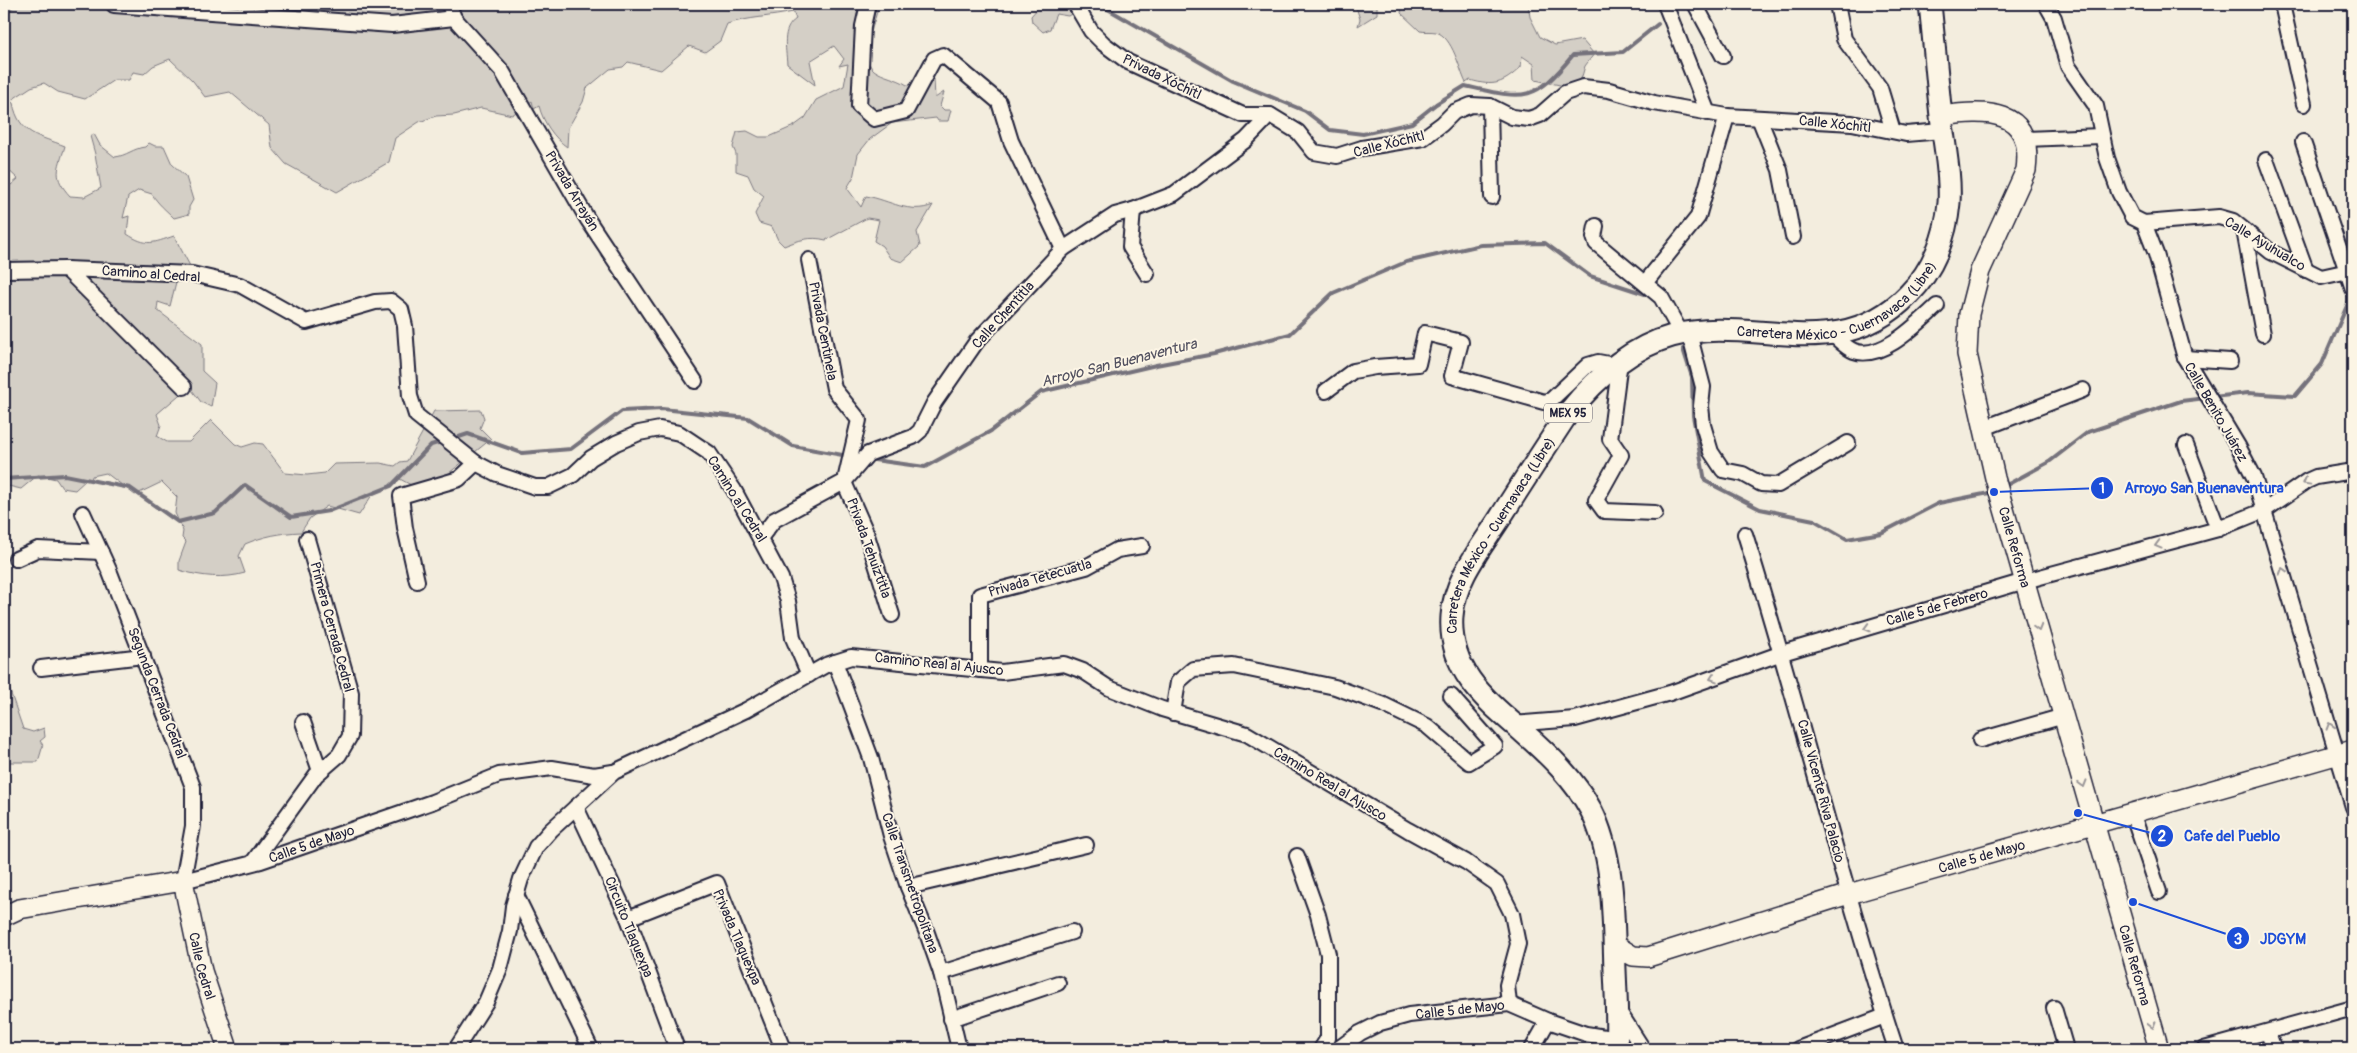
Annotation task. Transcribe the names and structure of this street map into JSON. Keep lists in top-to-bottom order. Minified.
{"streets":{"main road":["Carretera México - Cuernavaca (Libre)","MEX 95"],"street":["Privada Xóchitl","Calle Xóchitl","Privada Arrayán","Calle Ayuhualco","Camino al Cedral","Calle Chentitla","Privada Centinela","Calle Benito Juárez","Privada Tehuiztitla","Calle Reforma","Privada Tetecuatla","Calle 5 de Febrero","Primera Cerrada Cedral","Camino Real al Ajusco","Segunda Cerrada Cedral","Calle Vicente Riva Palacio","Calle 5 de Mayo","Calle Transmetropolitana","Circuito Tlaquexpa","Privada Tlaquexpa","Calle Cedral"]},"crossings":[["Privada Xóchitl","Calle Xóchitl"],["Privada Xóchitl","Calle Chentitla"],["Calle Xóchitl","Carretera México - Cuernavaca (Libre)"],["Calle Xóchitl","Calle Chentitla"],["Calle Xóchitl","Calle Reforma"],["Calle Ayuhualco","Calle Benito Juárez"],["Camino al Cedral","Camino Real al Ajusco"],["Carretera México - Cuernavaca (Libre)","Calle Reforma"],["Carretera México - Cuernavaca (Libre)","Calle 5 de Febrero"],["Carretera México - Cuernavaca (Libre)","Calle 5 de Mayo"],["Calle Chentitla","Privada Centinela"],["Privada Centinela","Privada Tehuiztitla"],["Calle Benito Juárez","Calle 5 de Febrero"],["Calle Benito Juárez","Calle 5 de Mayo"],["Calle Reforma","Calle 5 de Febrero"],["Calle Reforma","Calle 5 de Mayo"],["Privada Tetecuatla","Camino Real al Ajusco"],["Calle 5 de Febrero","Calle Vicente Riva Palacio"],["Primera Cerrada Cedral","Calle 5 de Mayo"],["Camino Real al Ajusco","Calle 5 de Mayo"],["Camino Real al Ajusco","Calle Transmetropolitana"],["Camino Real al Ajusco","Circuito Tlaquexpa"],["Segunda Cerrada Cedral","Calle 5 de Mayo"],["Segunda Cerrada Cedral","Calle Cedral"],["Calle Vicente Riva Palacio","Calle 5 de Mayo"],["Calle 5 de Mayo","Calle Cedral"],["Circuito Tlaquexpa","Privada Tlaquexpa"]],"one_way":["Calle Reforma","Calle 5 de Febrero"],"water":["Arroyo San Buenaventura"],"places":["Arroyo San Buenaventura","Cafe del Pueblo","JDGYM"]}
